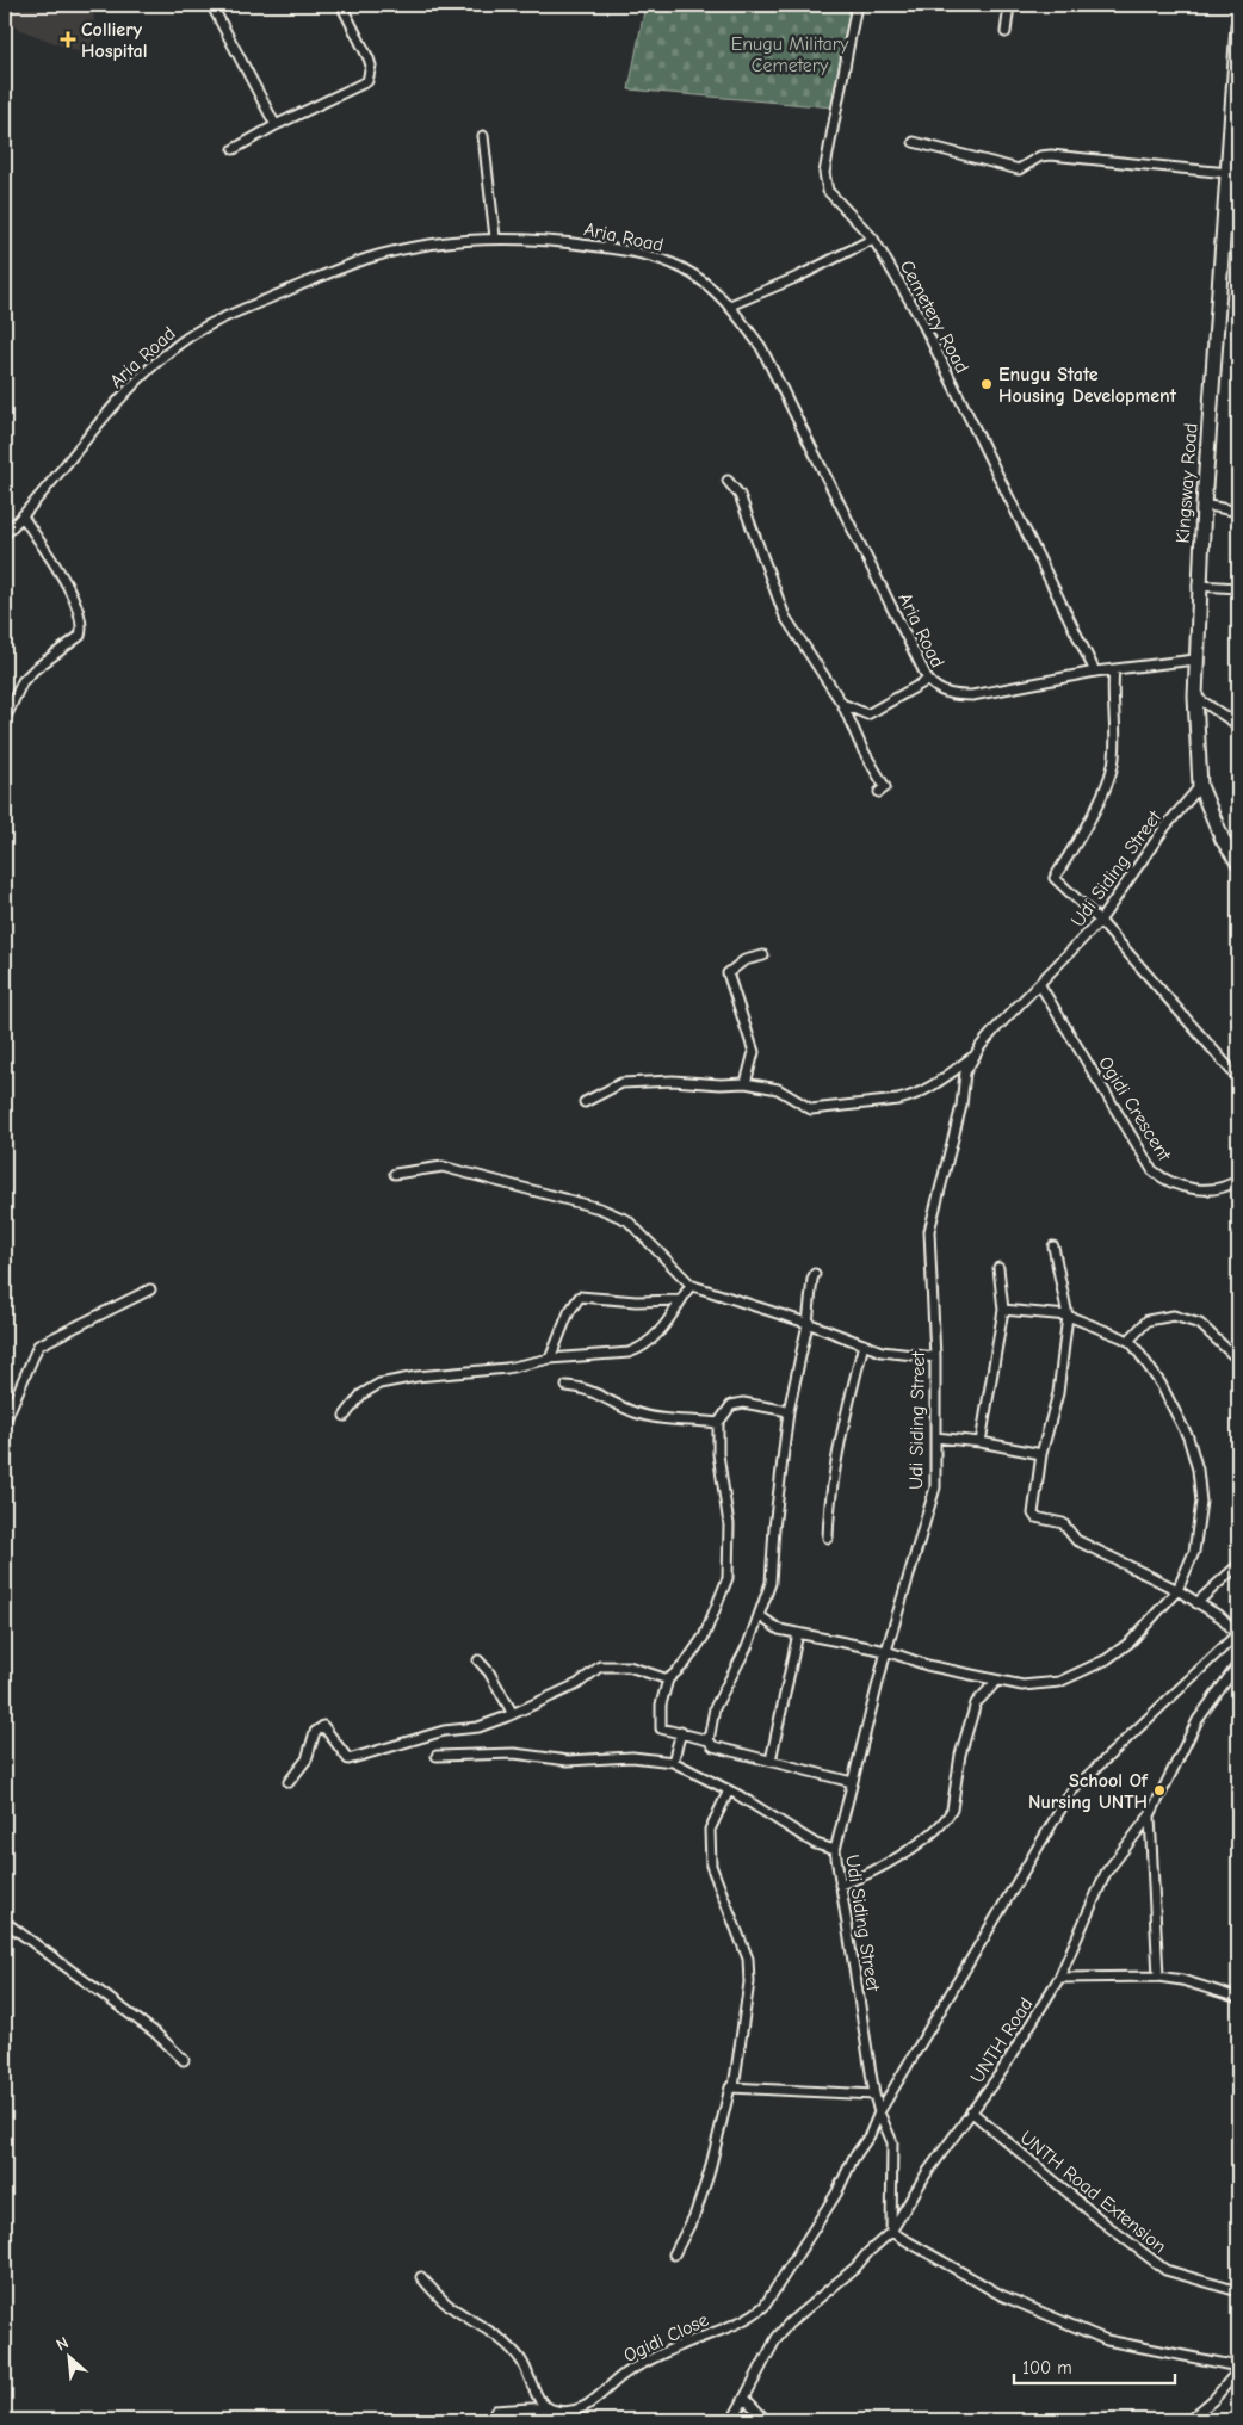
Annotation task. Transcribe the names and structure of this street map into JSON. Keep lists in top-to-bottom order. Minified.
{"streets":{"main road":["Kingsway Road"],"street":["Aria Road","Cemetery Road","Udi Siding Street","Ogidi Crescent","UNTH Road","UNTH Road Extension","Ogidi Close"]},"crossings":[["Aria Road","Cemetery Road"],["Aria Road","Kingsway Road"],["Kingsway Road","Udi Siding Street"],["Udi Siding Street","Ogidi Crescent"],["Udi Siding Street","UNTH Road"],["Udi Siding Street","Ogidi Close"],["UNTH Road","UNTH Road Extension"]],"parks":["Enugu Military Cemetery"],"places":{"health":["Colliery Hospital"],"other":["Enugu State Housing Development","School Of Nursing UNTH"]},"scale_bar":"100 m","north":"top left"}
